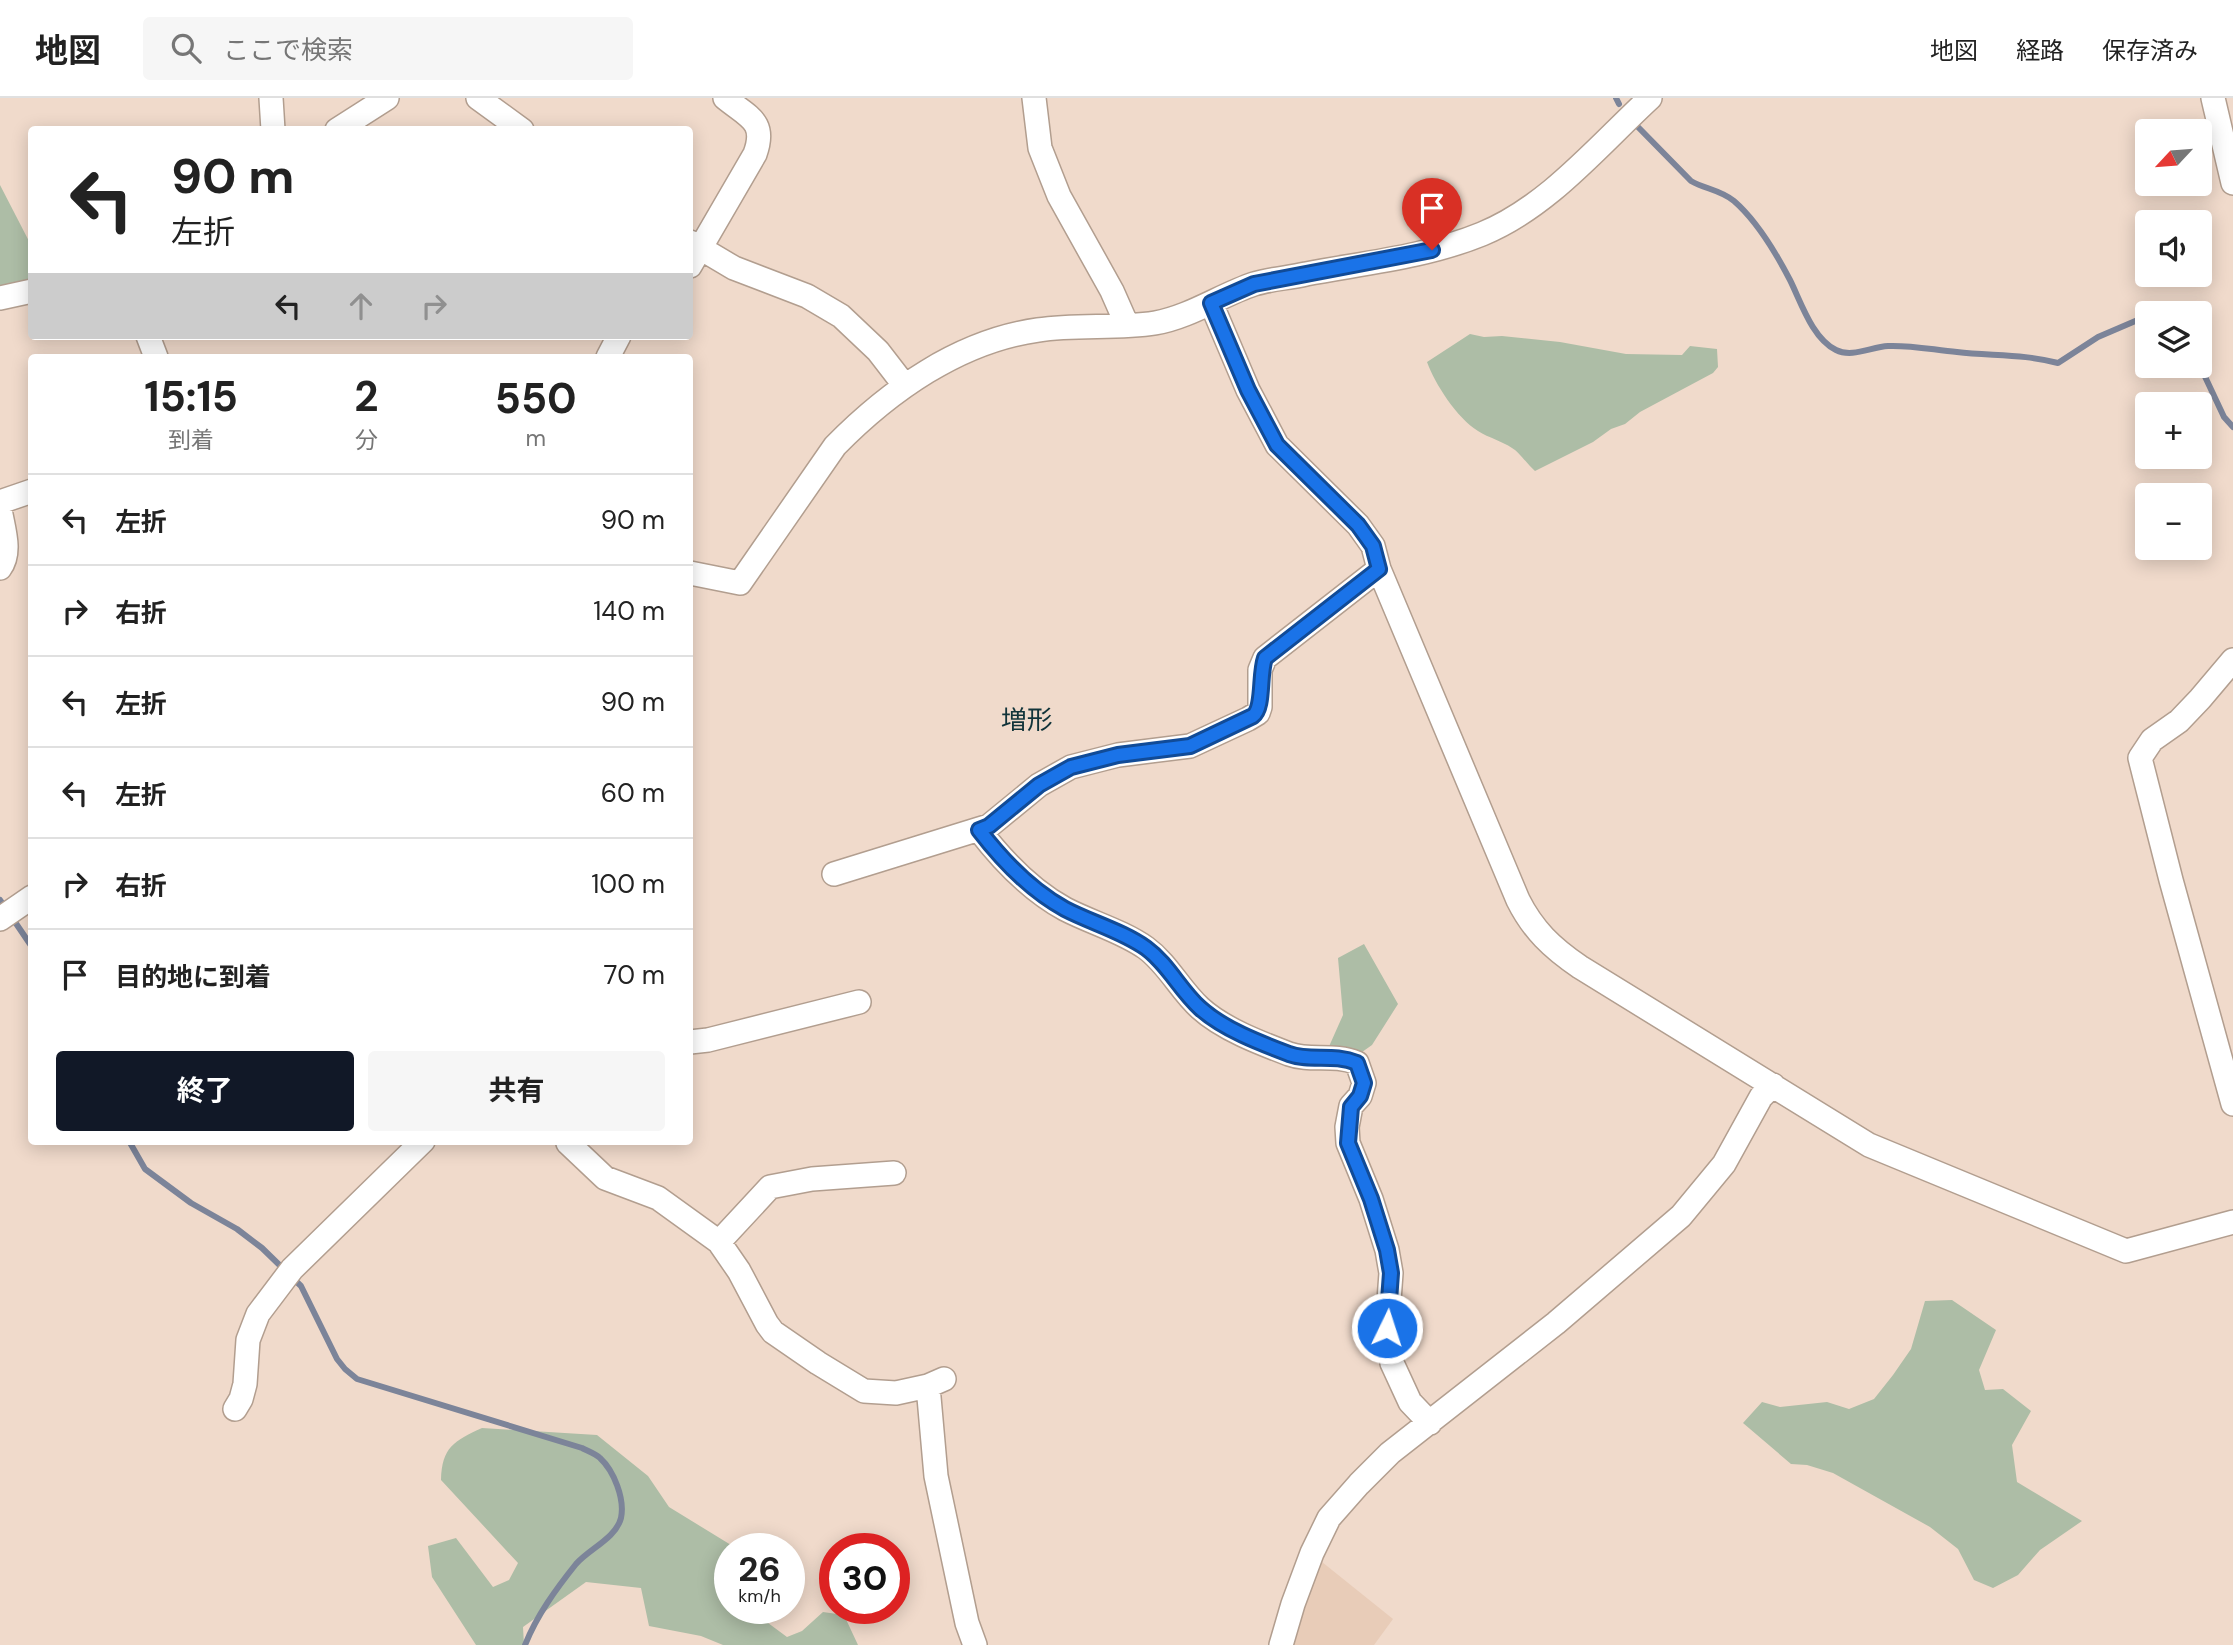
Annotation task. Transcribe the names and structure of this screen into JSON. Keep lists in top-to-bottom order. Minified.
{"districts":["増形"],"north":"bottom left","page":{"header":"地図","search":"ここで検索","nav":["地図","経路","保存済み"],"map_buttons":["+","−"],"turn":["90 m","左折"],"eta":["15:15","到着","2","分","550","m"],"list":[{"name":"左折","value":"90 m"},{"name":"右折","value":"140 m"},{"name":"左折","value":"90 m"},{"name":"左折","value":"60 m"},{"name":"右折","value":"100 m"},{"name":"目的地に到着","value":"70 m"}],"buttons":["終了","共有"],"speed":"26 km/h","limit":"30"}}
